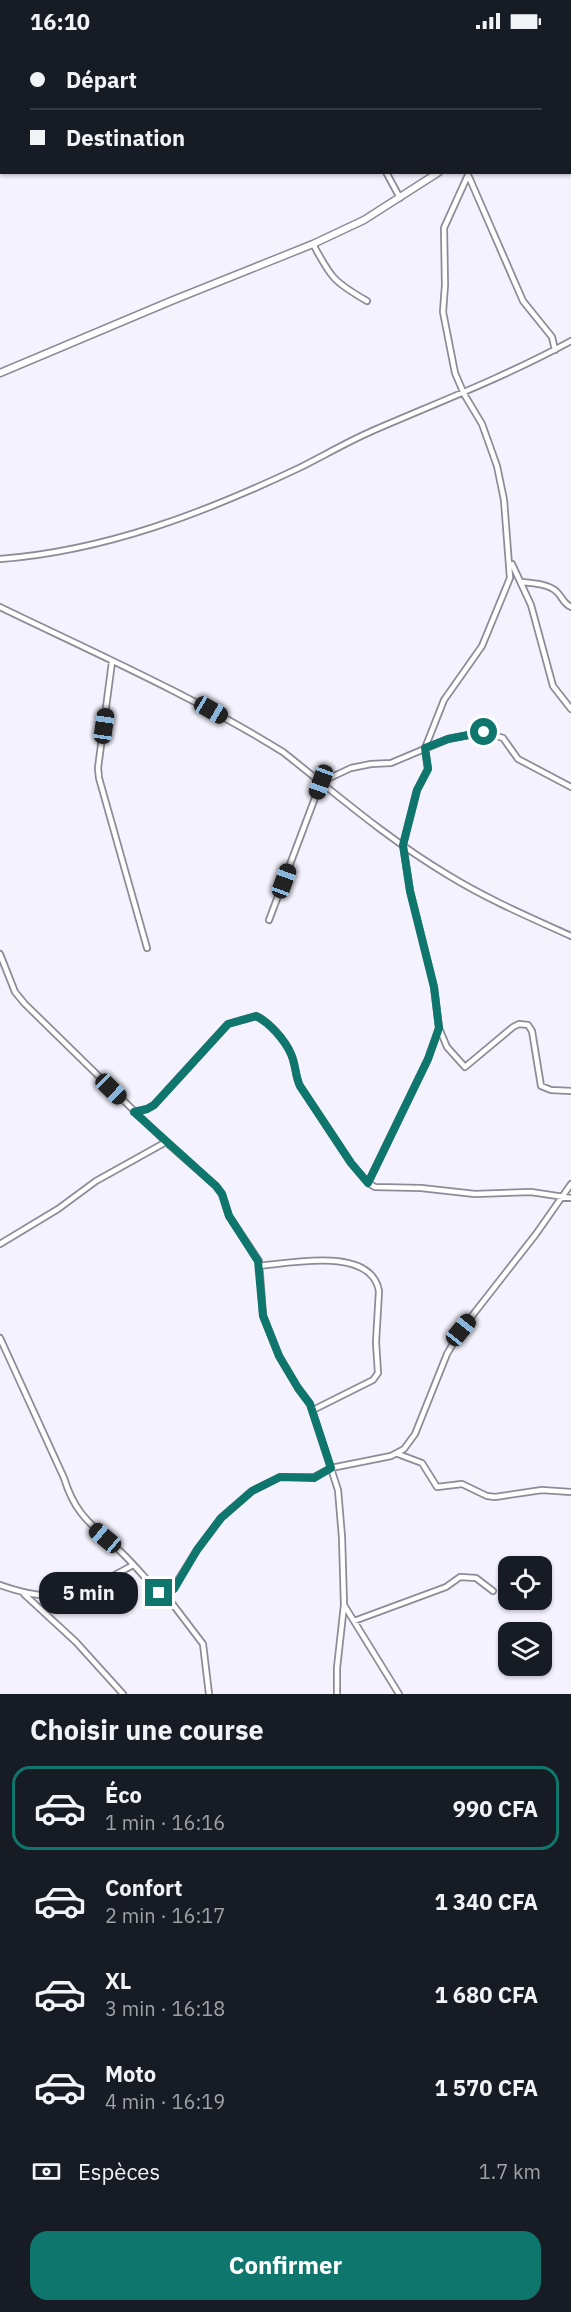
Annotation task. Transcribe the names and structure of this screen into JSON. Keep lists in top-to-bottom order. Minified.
{"page":{"status":"16:10","banner":["Départ","Destination"],"bubble":"5 min","heading":"Choisir une course","list":[{"name":"Éco","note":"1 min · 16:16","value":"990 CFA"},{"name":"Confort","note":"2 min · 16:17","value":"1 340 CFA"},{"name":"XL","note":"3 min · 16:18","value":"1 680 CFA"},{"name":"Moto","note":"4 min · 16:19","value":"1 570 CFA"}],"pay":["Espèces","1.7 km"],"buttons":"Confirmer"}}
